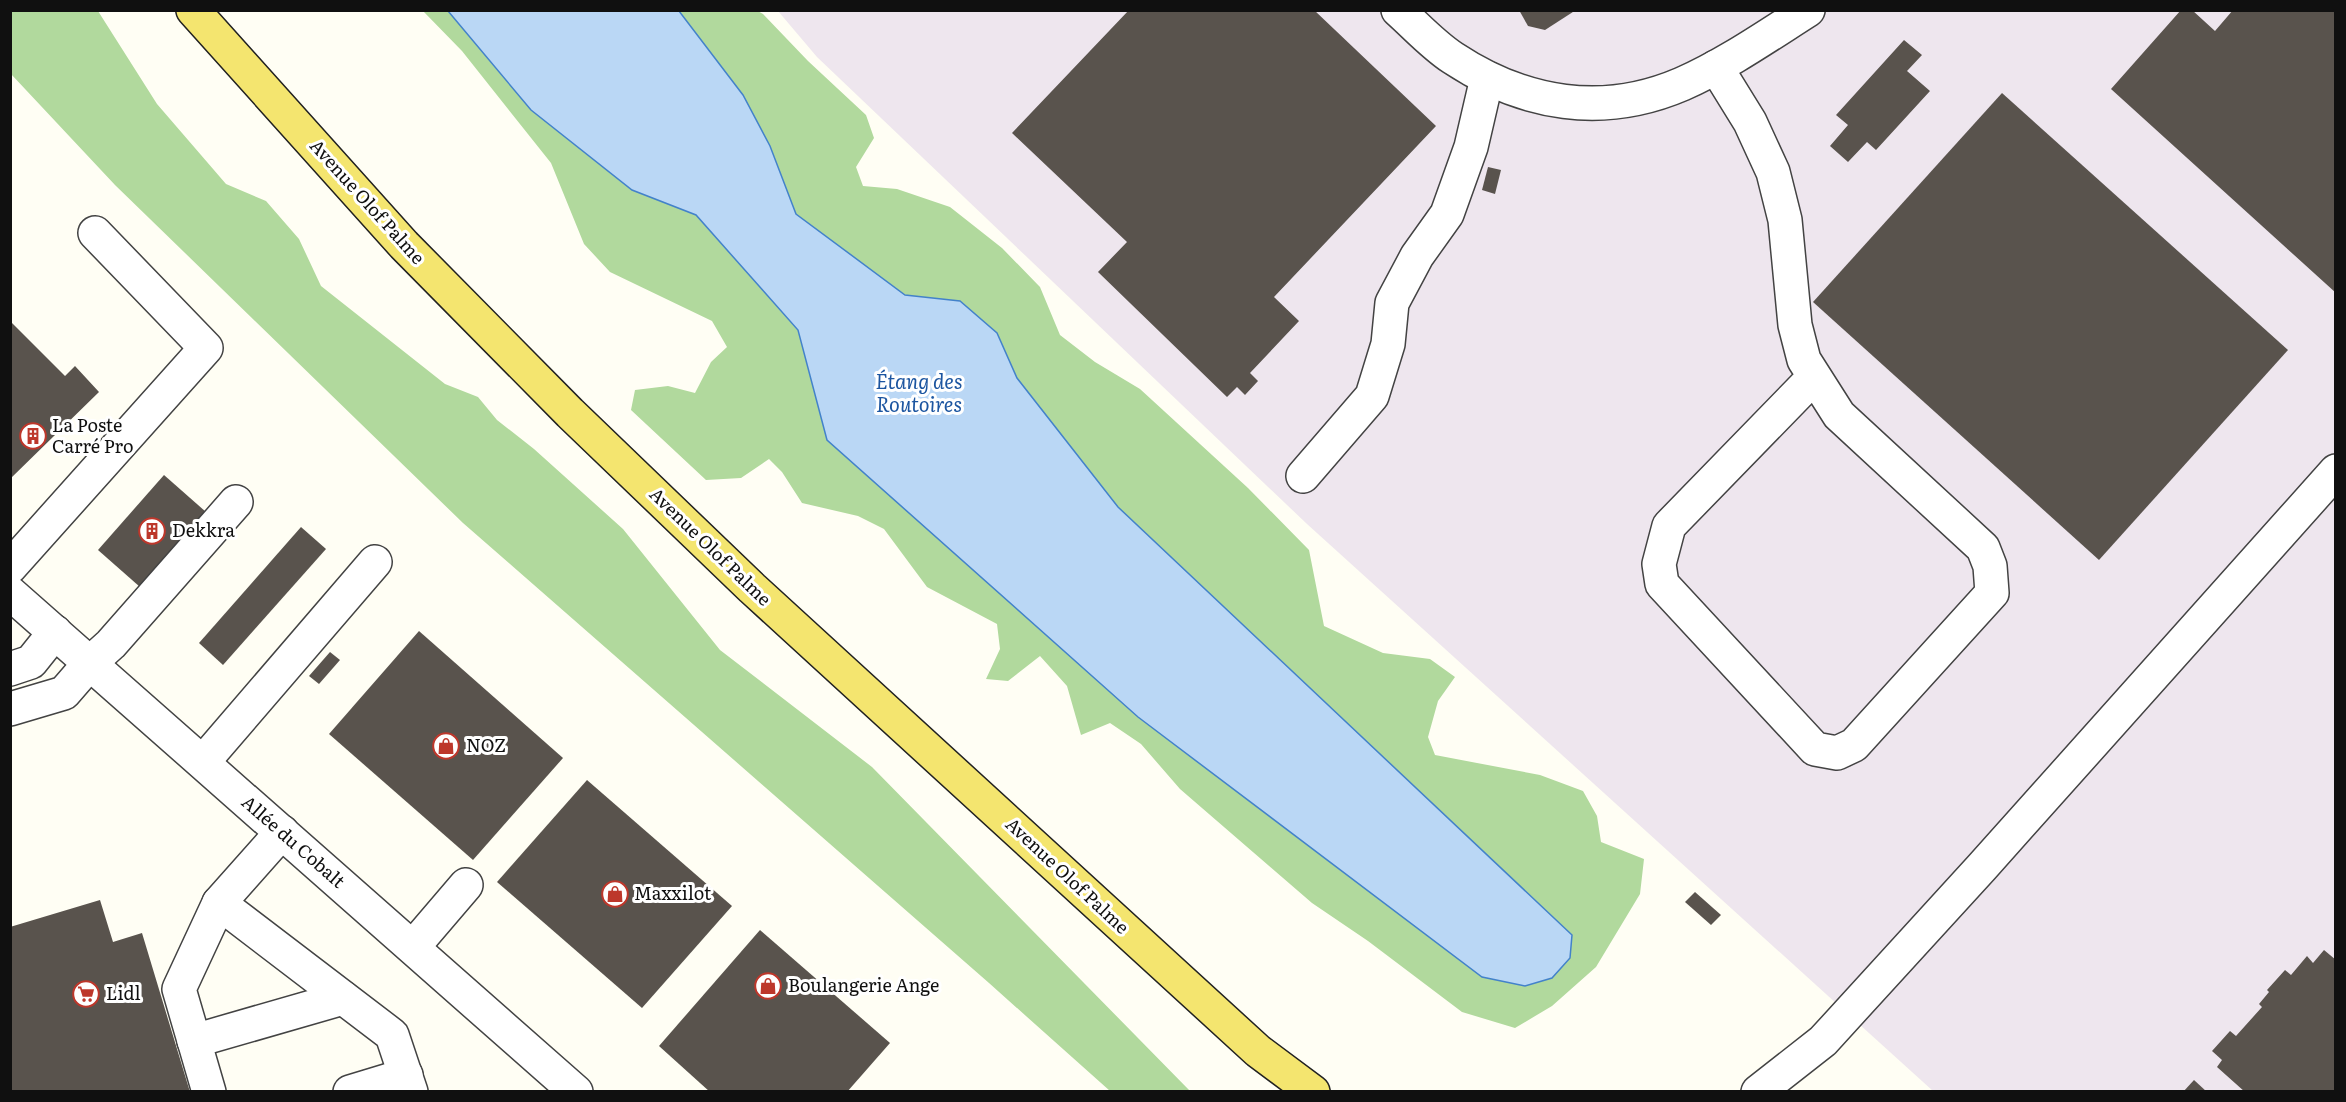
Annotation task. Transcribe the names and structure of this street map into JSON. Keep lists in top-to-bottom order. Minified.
{"streets":{"main road":["Avenue Olof Palme"],"street":["Allée du Cobalt"]},"water":["Étang des Routoires"],"places":{"building":["La Poste Carré Pro","Dekkra"],"shop":["NOZ","Maxxilot","Boulangerie Ange"],"supermarket":["Lidl"]}}
